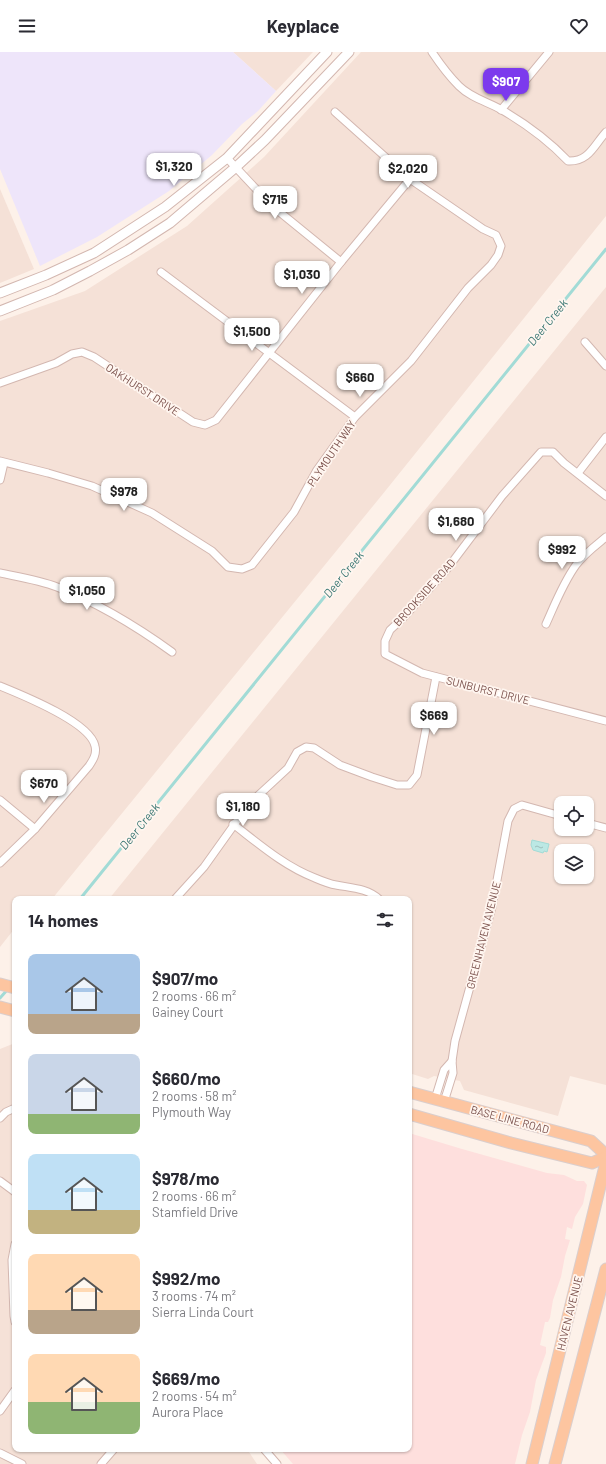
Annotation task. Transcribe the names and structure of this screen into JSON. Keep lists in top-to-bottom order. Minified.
{"streets":{"main road":["BASE LINE ROAD","HAVEN AVENUE"],"street":["OAKHURST DRIVE","PLYMOUTH WAY","BROOKSIDE ROAD","SUNBURST DRIVE","GREENHAVEN AVENUE"]},"crossings":[["BROOKSIDE ROAD","SUNBURST DRIVE"],["GREENHAVEN AVENUE","BASE LINE ROAD"]],"water":["Deer Creek"],"page":{"header":"Keyplace","price":["$907","$1,320","$2,020","$715","$1,030","$1,500","$660","$978","$1,680","$992","$1,050","$669","$670","$1,180"],"heading":"14 homes","list":[{"name":"$907/mo","note":"2 rooms · 66 m² · Gainey Court"},{"name":"$660/mo","note":"2 rooms · 58 m² · Plymouth Way"},{"name":"$978/mo","note":"2 rooms · 66 m² · Stamfield Drive"},{"name":"$992/mo","note":"3 rooms · 74 m² · Sierra Linda Court"},{"name":"$669/mo","note":"2 rooms · 54 m² · Aurora Place"}]}}
